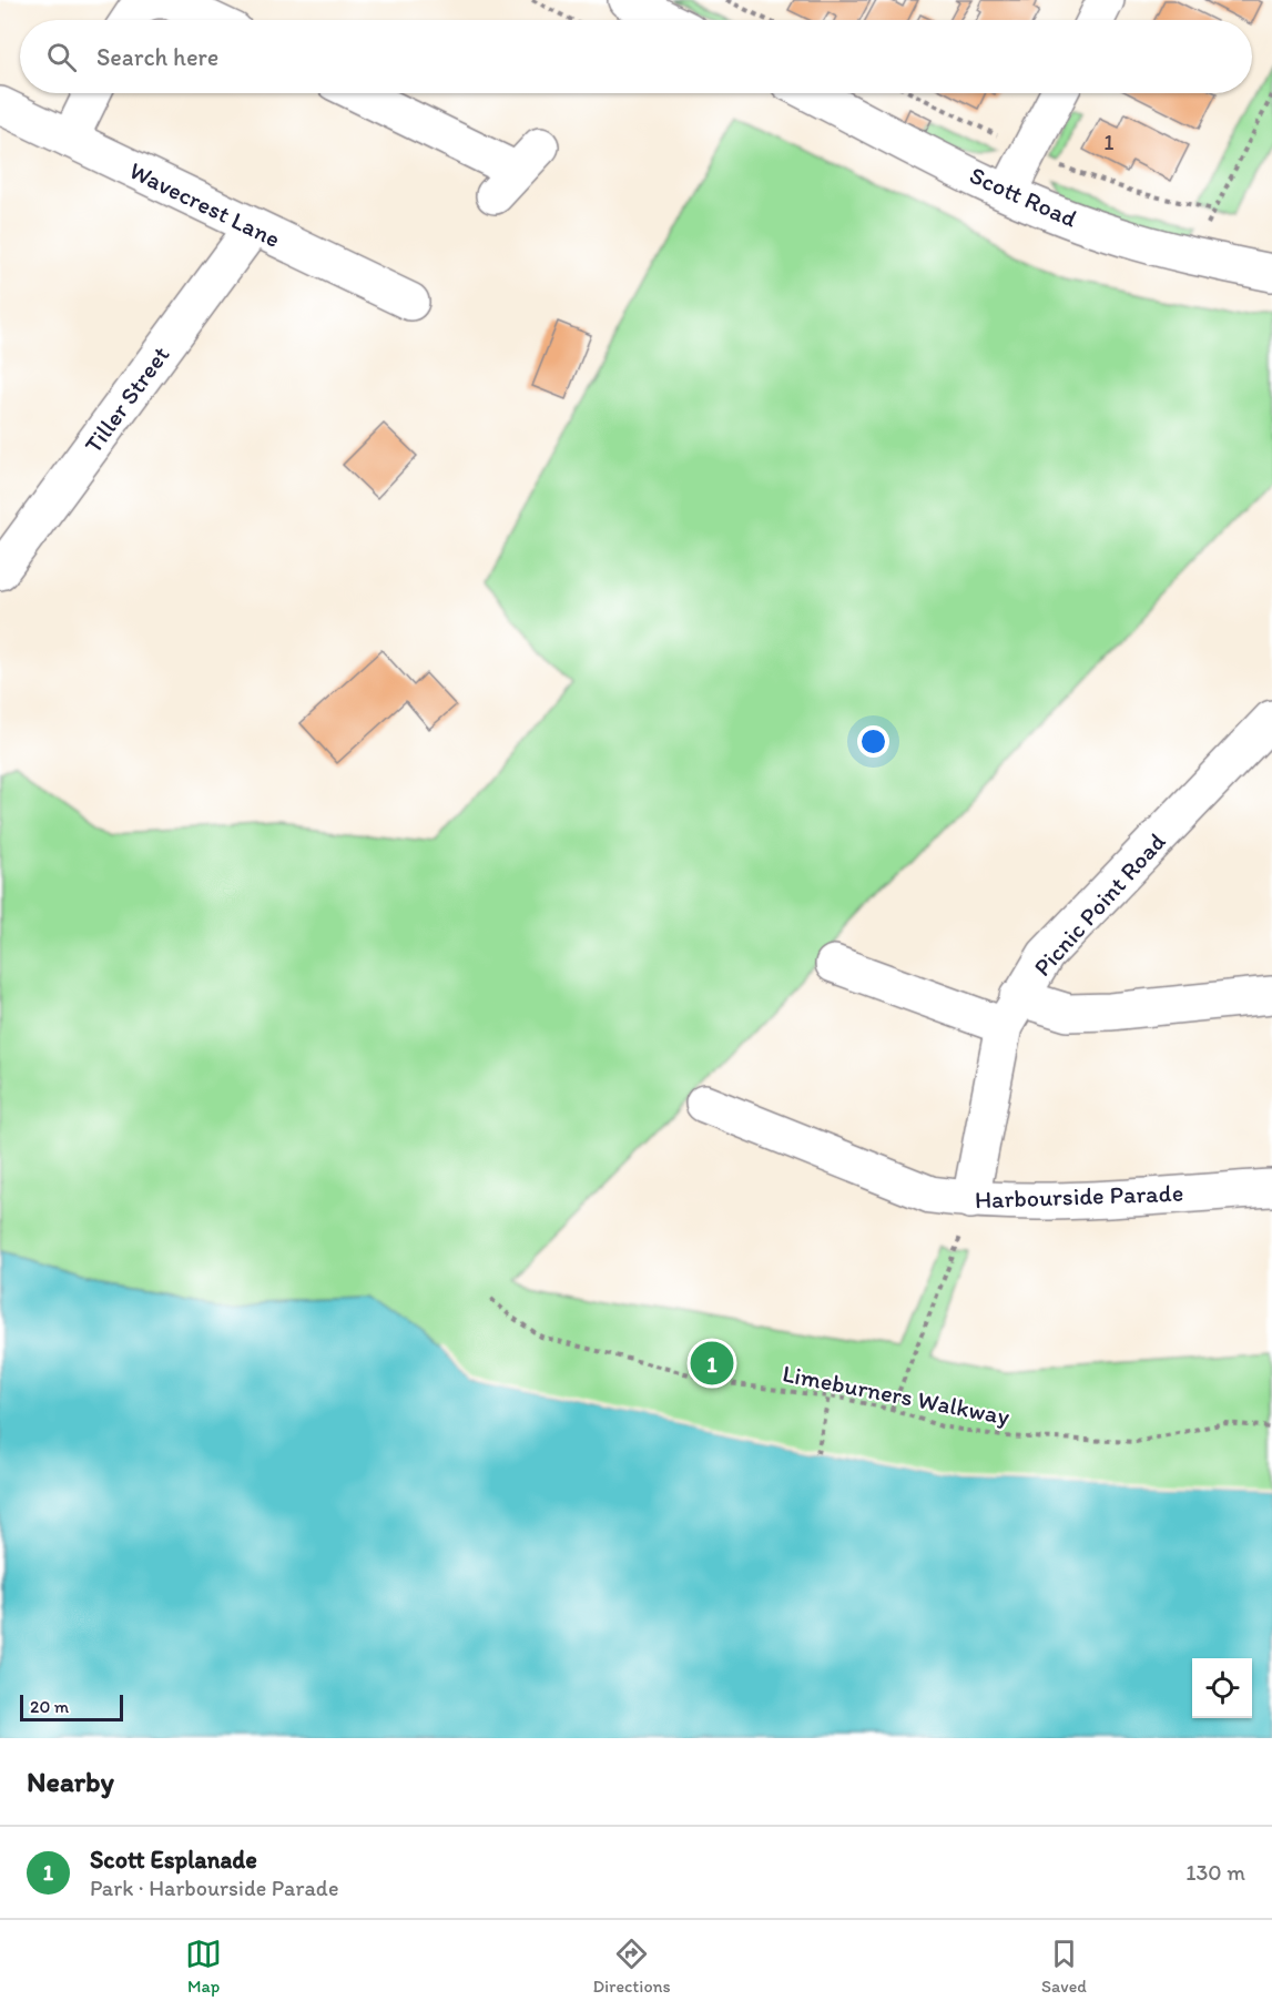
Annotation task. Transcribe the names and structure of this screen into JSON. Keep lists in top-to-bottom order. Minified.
{"streets":{"street":["Scott Road","Wavecrest Lane","Tiller Street","Picnic Point Road","Harbourside Parade"],"path":["Limeburners Walkway"]},"crossings":[["Wavecrest Lane","Tiller Street"],["Picnic Point Road","Harbourside Parade"]],"house_numbers":["1"],"scale_bar":"20 m","page":{"search":"Search here","pins":"1","scale":"20 m","heading":"Nearby","list":[{"mark":"1","name":"Scott Esplanade","note":"Park · Harbourside Parade","value":"130 m"}],"nav":["Map","Directions","Saved"]}}
